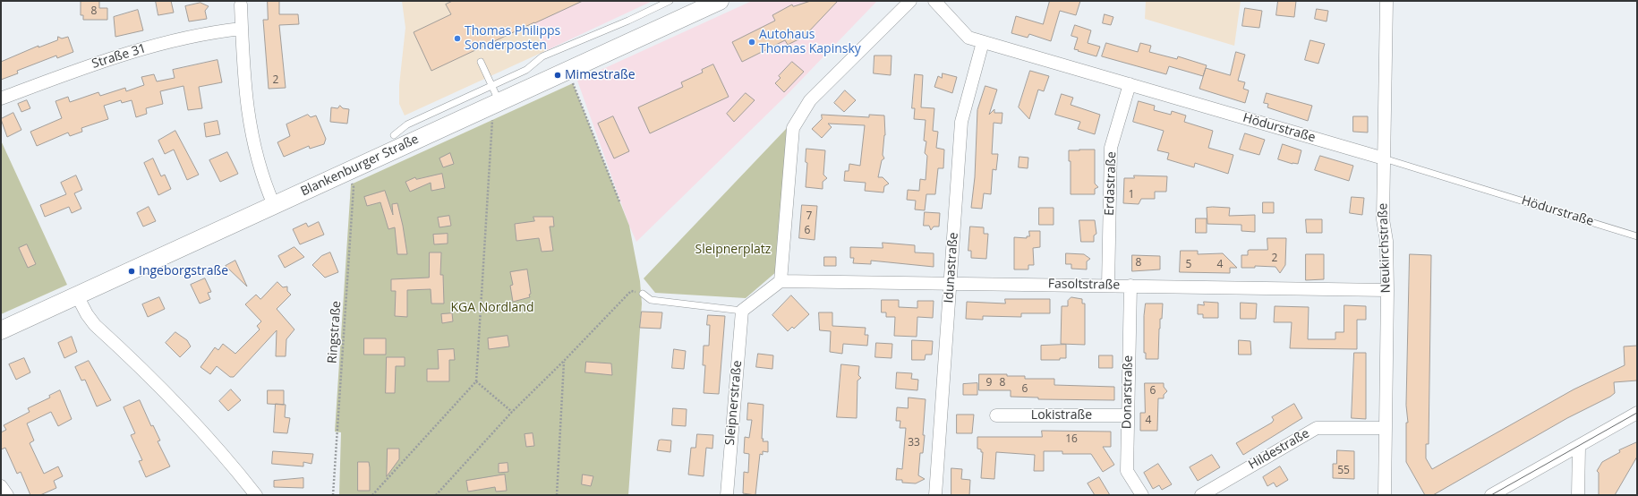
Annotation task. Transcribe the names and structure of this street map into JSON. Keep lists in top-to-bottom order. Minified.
{"streets":{"main road":["Blankenburger Straße"],"street":["Straße 31","Hödurstraße","Erdastraße","Neukirchstraße","Idunastraße","Fasoltstraße","Donarstraße","Sleipnerstraße","Lokistraße","Hildestraße"],"path":["Ringstraße"]},"crossings":[["Hödurstraße","Erdastraße"],["Hödurstraße","Neukirchstraße"],["Hödurstraße","Idunastraße"],["Blankenburger Straße","Ringstraße"],["Erdastraße","Fasoltstraße"],["Neukirchstraße","Fasoltstraße"],["Neukirchstraße","Hildestraße"],["Idunastraße","Fasoltstraße"],["Fasoltstraße","Donarstraße"],["Donarstraße","Lokistraße"]],"parks":["Sleipnerplatz","KGA Nordland"],"places":["Thomas Philipps Sonderposten","Autohaus Thomas Kapinsky","Mimestraße","Ingeborgstraße"],"house_numbers":["8","2","1","7","6","2","8","5","4","9","8","6","6","4","16","33","55"]}
